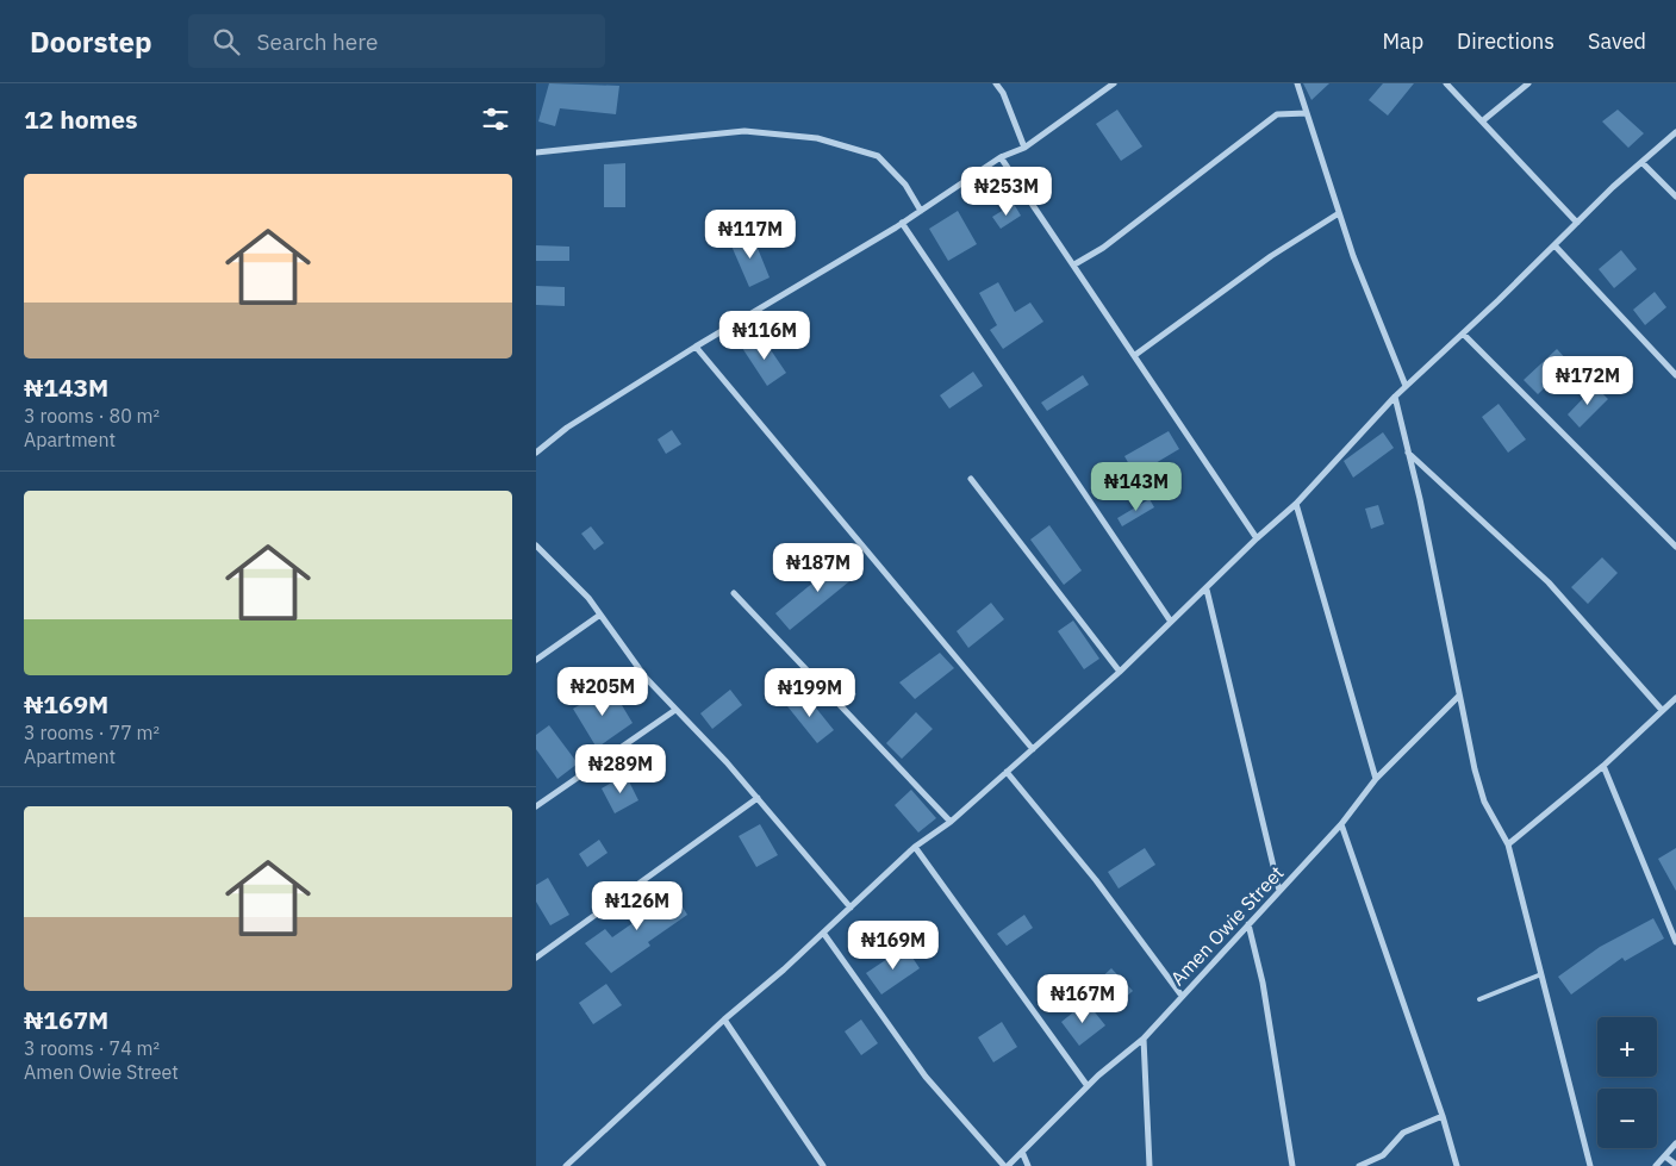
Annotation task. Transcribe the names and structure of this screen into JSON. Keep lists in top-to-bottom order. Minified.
{"streets":{"street":["Amen Owie Street"]},"page":{"header":"Doorstep","search":"Search here","nav":["Map","Directions","Saved"],"heading":"12 homes","list":[{"name":"₦143M","note":"3 rooms · 80 m² · Apartment"},{"name":"₦169M","note":"3 rooms · 77 m² · Apartment"},{"name":"₦167M","note":"3 rooms · 74 m² · Amen Owie Street"}],"price":["₦253M","₦117M","₦116M","₦172M","₦143M","₦187M","₦205M","₦199M","₦289M","₦126M","₦169M","₦167M"],"map_buttons":["+","−"]}}
